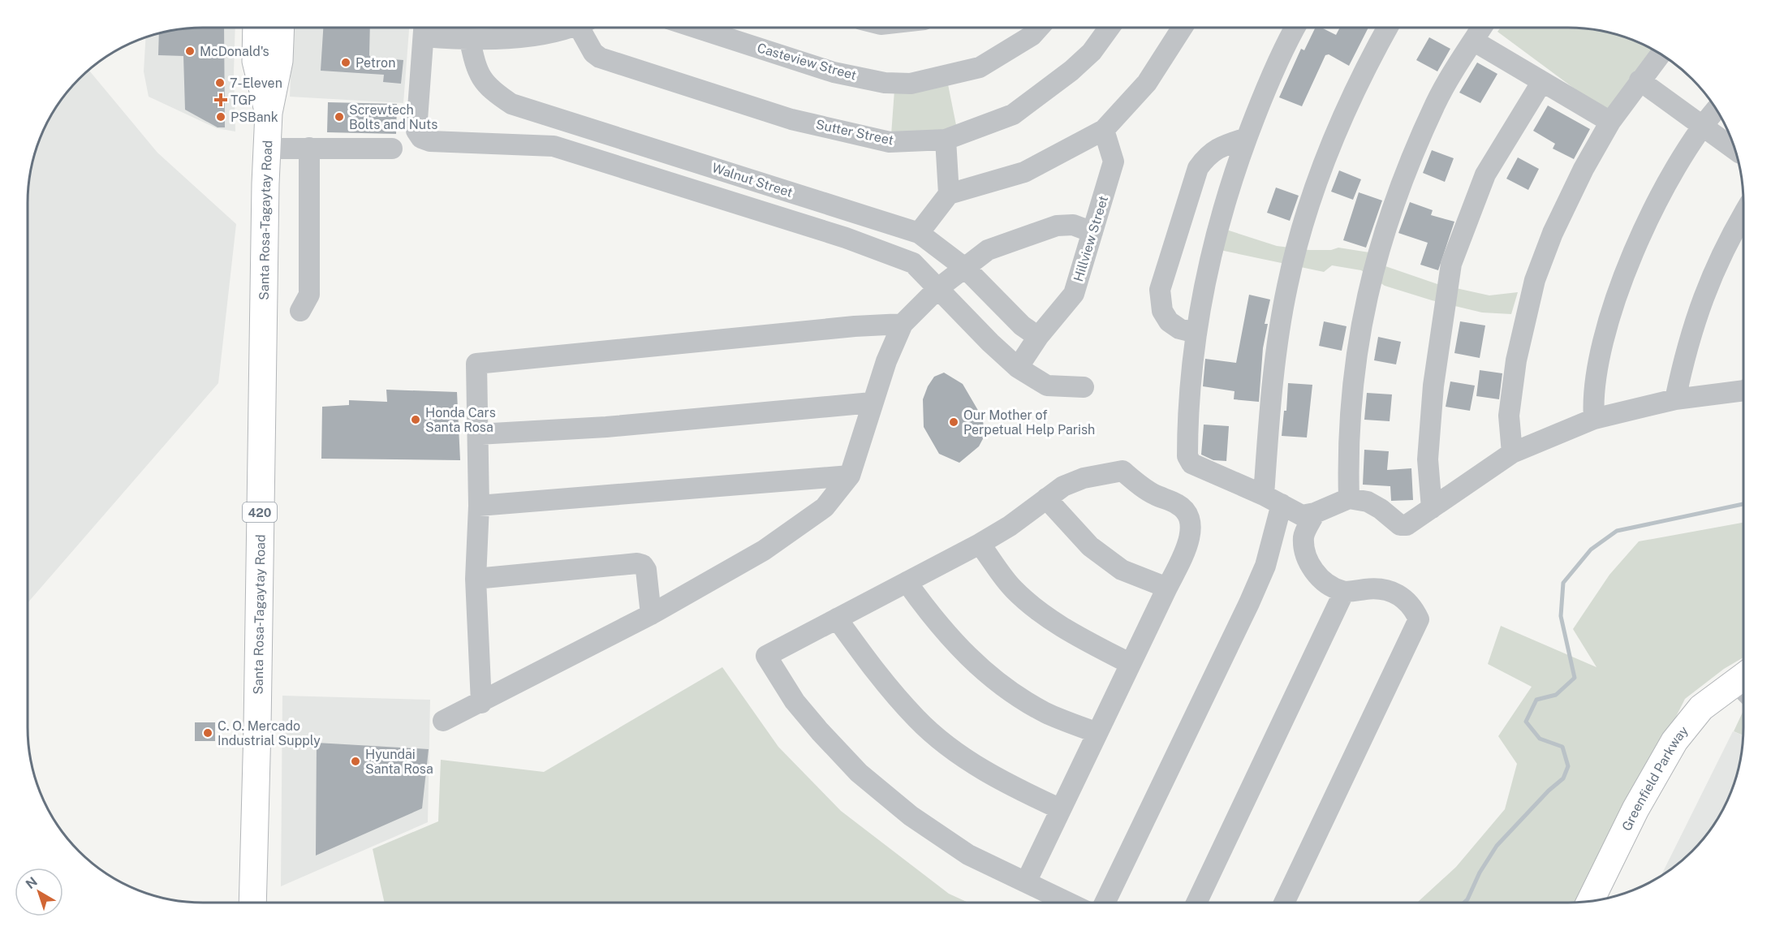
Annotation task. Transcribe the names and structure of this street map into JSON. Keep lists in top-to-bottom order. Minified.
{"streets":{"main road":["Santa Rosa-Tagaytay Road","420","Greenfield Parkway"],"street":["Casteview Street","Sutter Street","Walnut Street","Hillview Street"]},"crossings":[["Walnut Street","Hillview Street"]],"places":{"other":["McDonald's","Petron","7-Eleven","PSBank","Screwtech Bolts and Nuts","Honda Cars Santa Rosa","Our Mother of Perpetual Help Parish","C. O. Mercado Industrial Supply","Hyundai Santa Rosa"],"health":["TGP"]},"north":"top left"}
